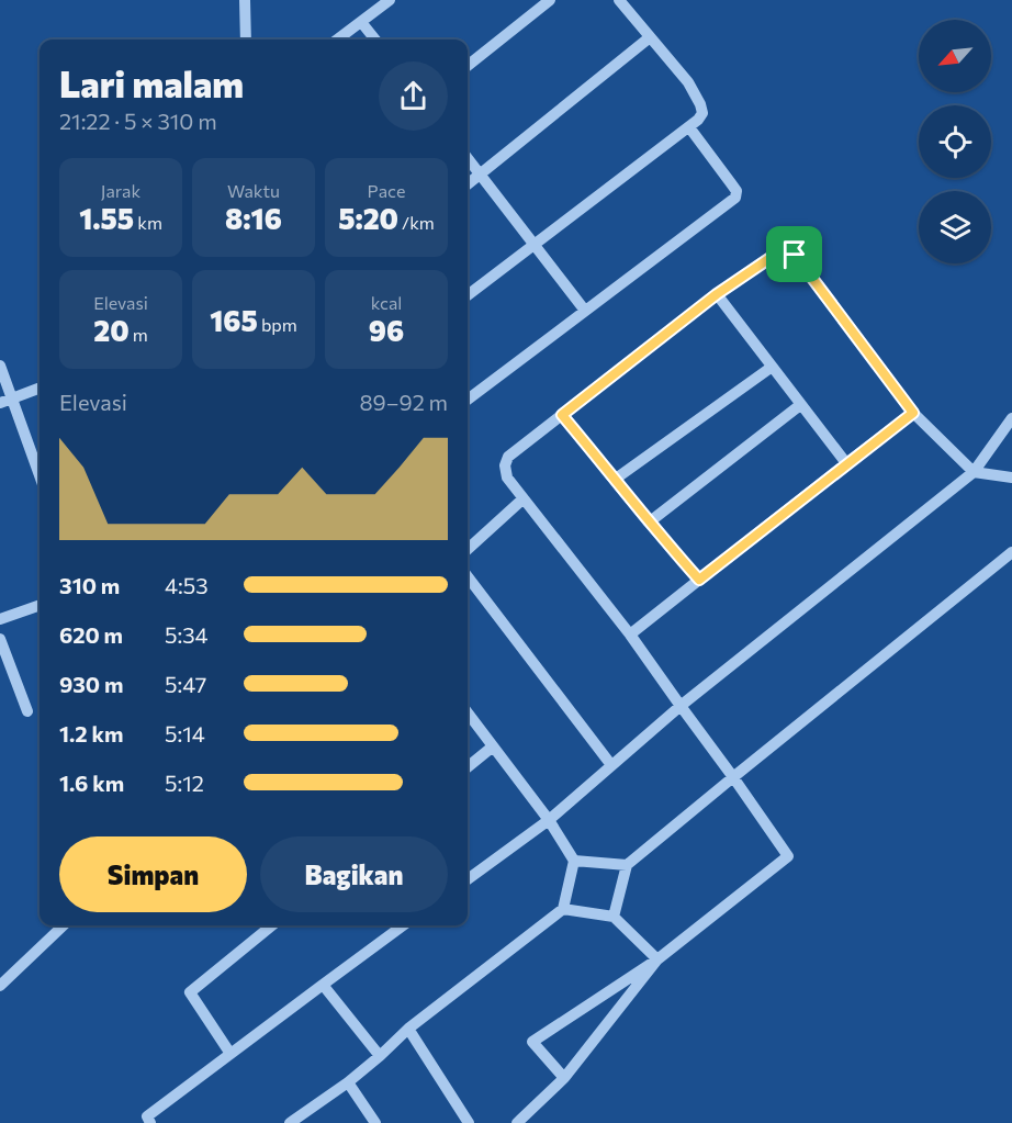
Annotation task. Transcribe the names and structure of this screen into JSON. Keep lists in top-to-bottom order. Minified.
{"north":"bottom left","page":{"heading":["Lari malam","21:22 · 5 × 310 m"],"stats":[["Jarak","1.55 km"],["Waktu","8:16"],["Pace","5:20 /km"],["Elevasi","20 m"],["165 bpm"],["kcal","96"]],"chart":["Elevasi","89–92 m"],"list":[{"name":"310 m","note":"4:53"},{"name":"620 m","note":"5:34"},{"name":"930 m","note":"5:47"},{"name":"1.2 km","note":"5:14"},{"name":"1.6 km","note":"5:12"}],"buttons":["Simpan","Bagikan"]}}
